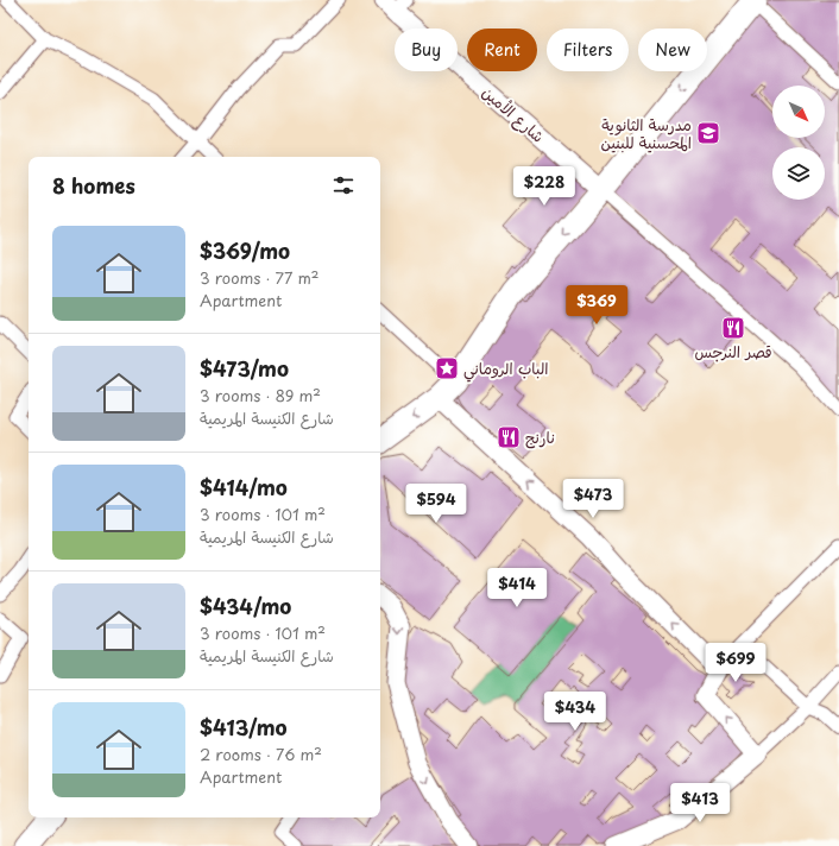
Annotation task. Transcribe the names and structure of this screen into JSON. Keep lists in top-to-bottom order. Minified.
{"streets":{"street":["شارع الأمين"]},"places":{"school or university":["مدرسة الثانوية المحسنية للبنين"],"restaurant":["قصر النرجس","نارنج"],"place":["الباب الروماني"]},"north":"bottom right","page":{"chip":["Buy","Rent","Filters","New"],"heading":"8 homes","price":["$228","$369","$473","$594","$414","$699","$434","$413"],"list":[{"name":"$369/mo","note":"3 rooms · 77 m² · Apartment"},{"name":"$473/mo","note":"3 rooms · 89 m² · شارع الكنيسة المريمية"},{"name":"$414/mo","note":"3 rooms · 101 m² · شارع الكنيسة المريمية"},{"name":"$434/mo","note":"3 rooms · 101 m² · شارع الكنيسة المريمية"},{"name":"$413/mo","note":"2 rooms · 76 m² · Apartment"}]}}
